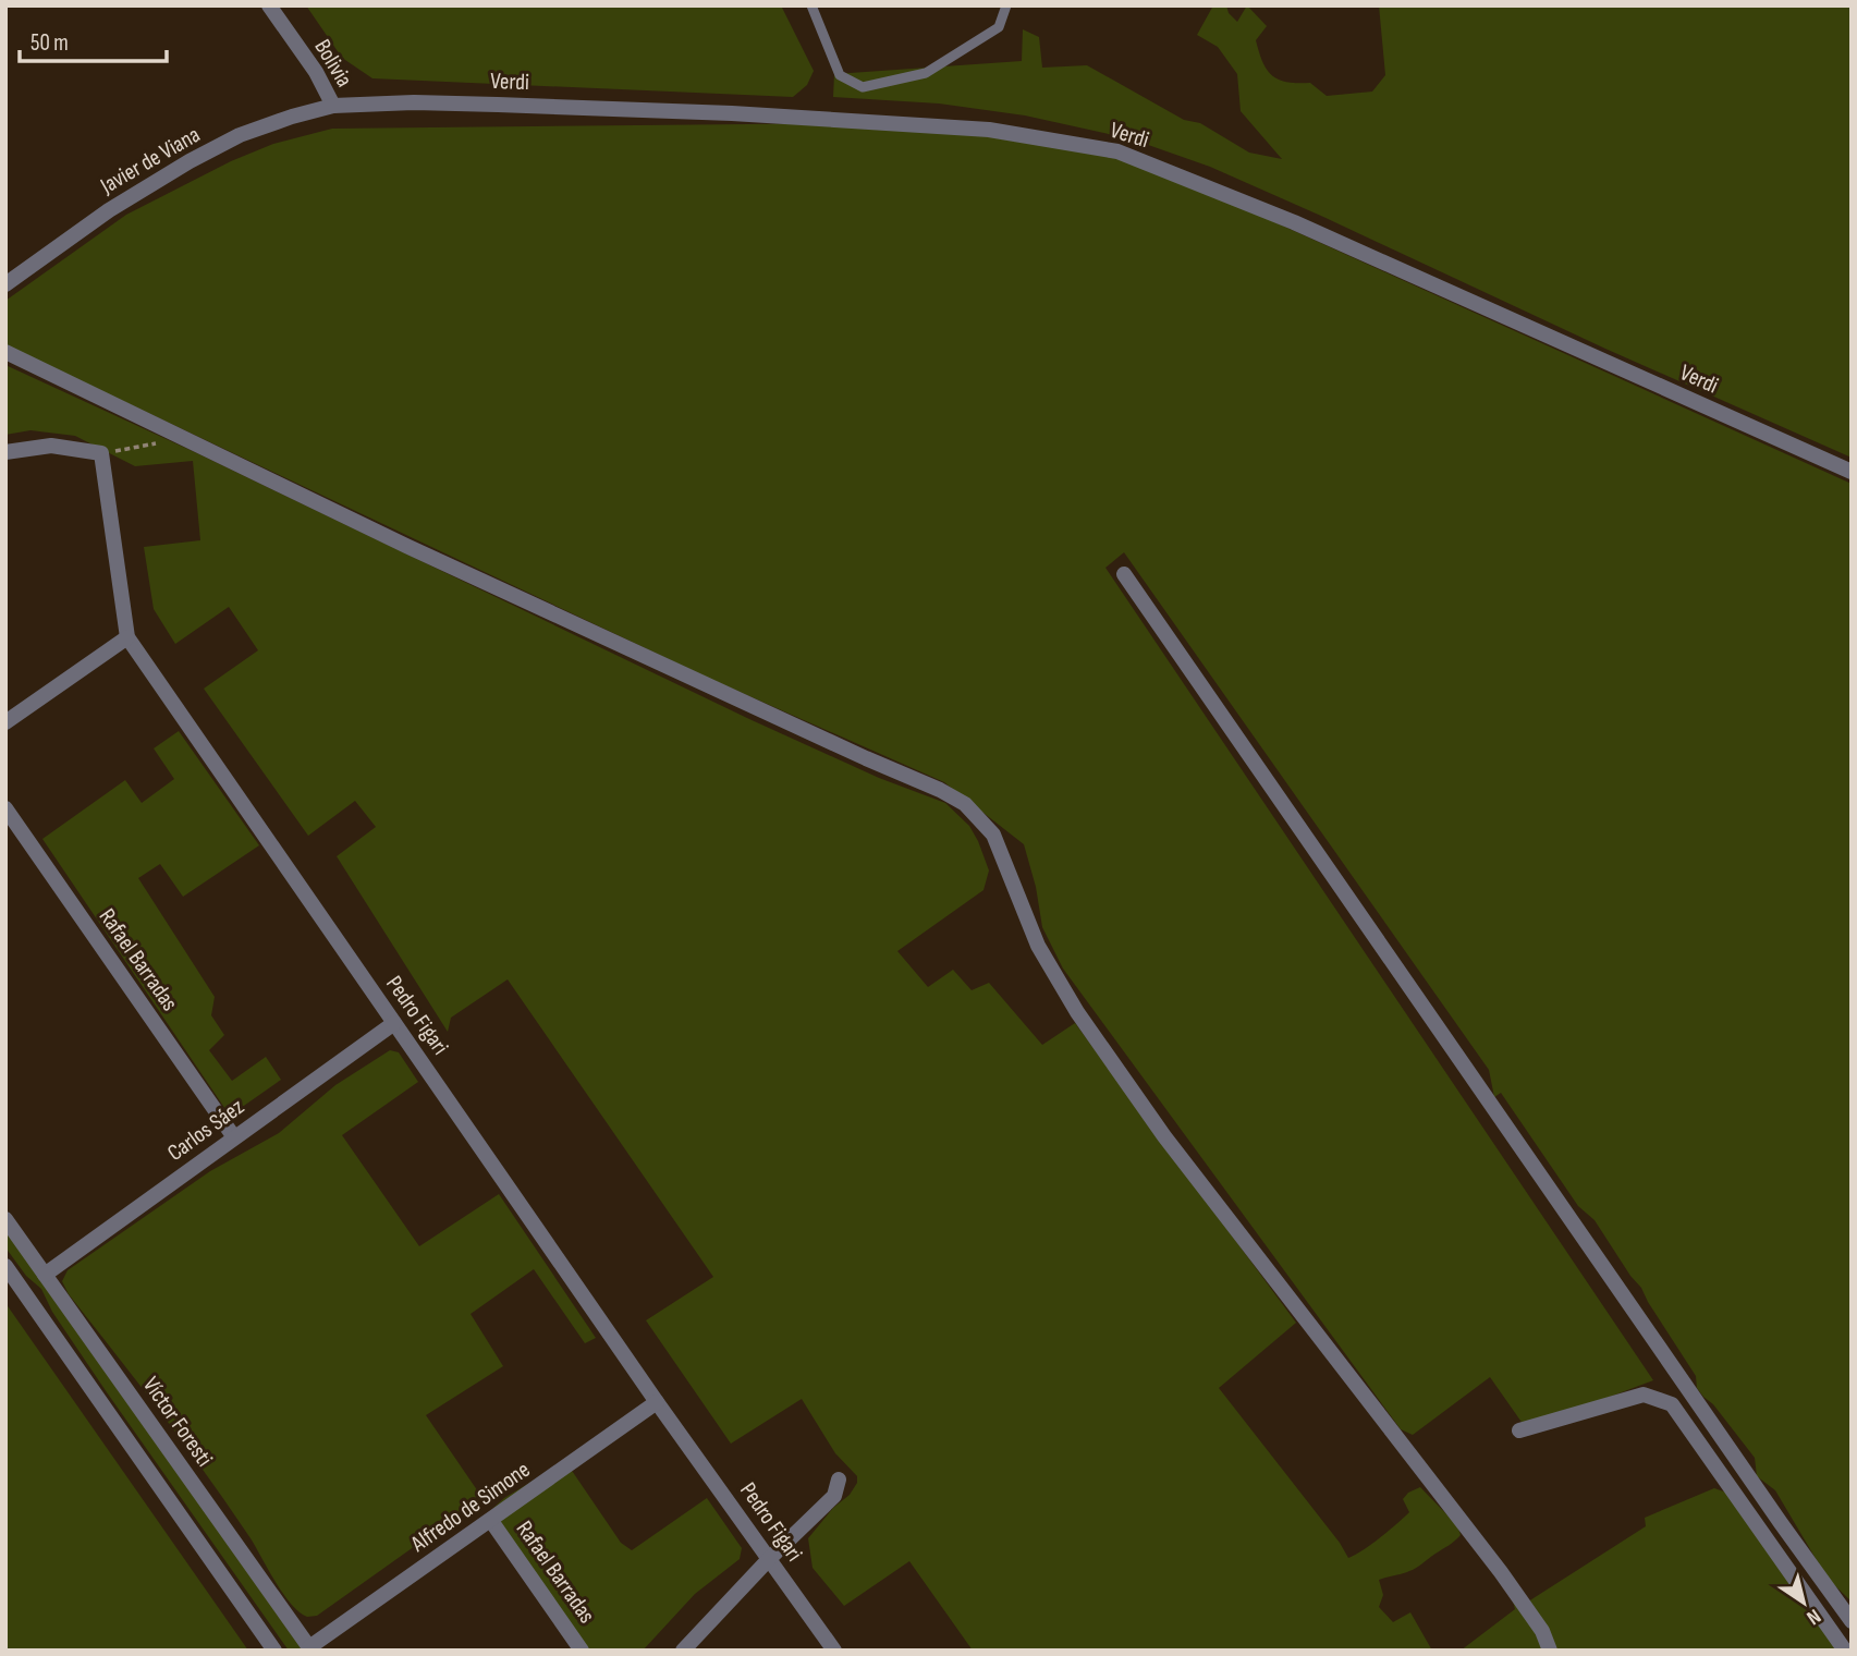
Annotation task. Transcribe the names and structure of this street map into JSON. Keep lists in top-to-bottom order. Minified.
{"streets":{"street":["Bolivia","Verdi","Javier de Viana","Rafael Barradas","Pedro Figari","Carlos Sáez","Víctor Foresti","Alfredo de Simone"]},"crossings":[["Bolivia","Verdi"],["Bolivia","Javier de Viana"],["Verdi","Javier de Viana"],["Rafael Barradas","Carlos Sáez"],["Rafael Barradas","Alfredo de Simone"],["Pedro Figari","Carlos Sáez"],["Pedro Figari","Alfredo de Simone"],["Carlos Sáez","Víctor Foresti"],["Víctor Foresti","Alfredo de Simone"]],"scale_bar":"50 m","north":"bottom right"}
